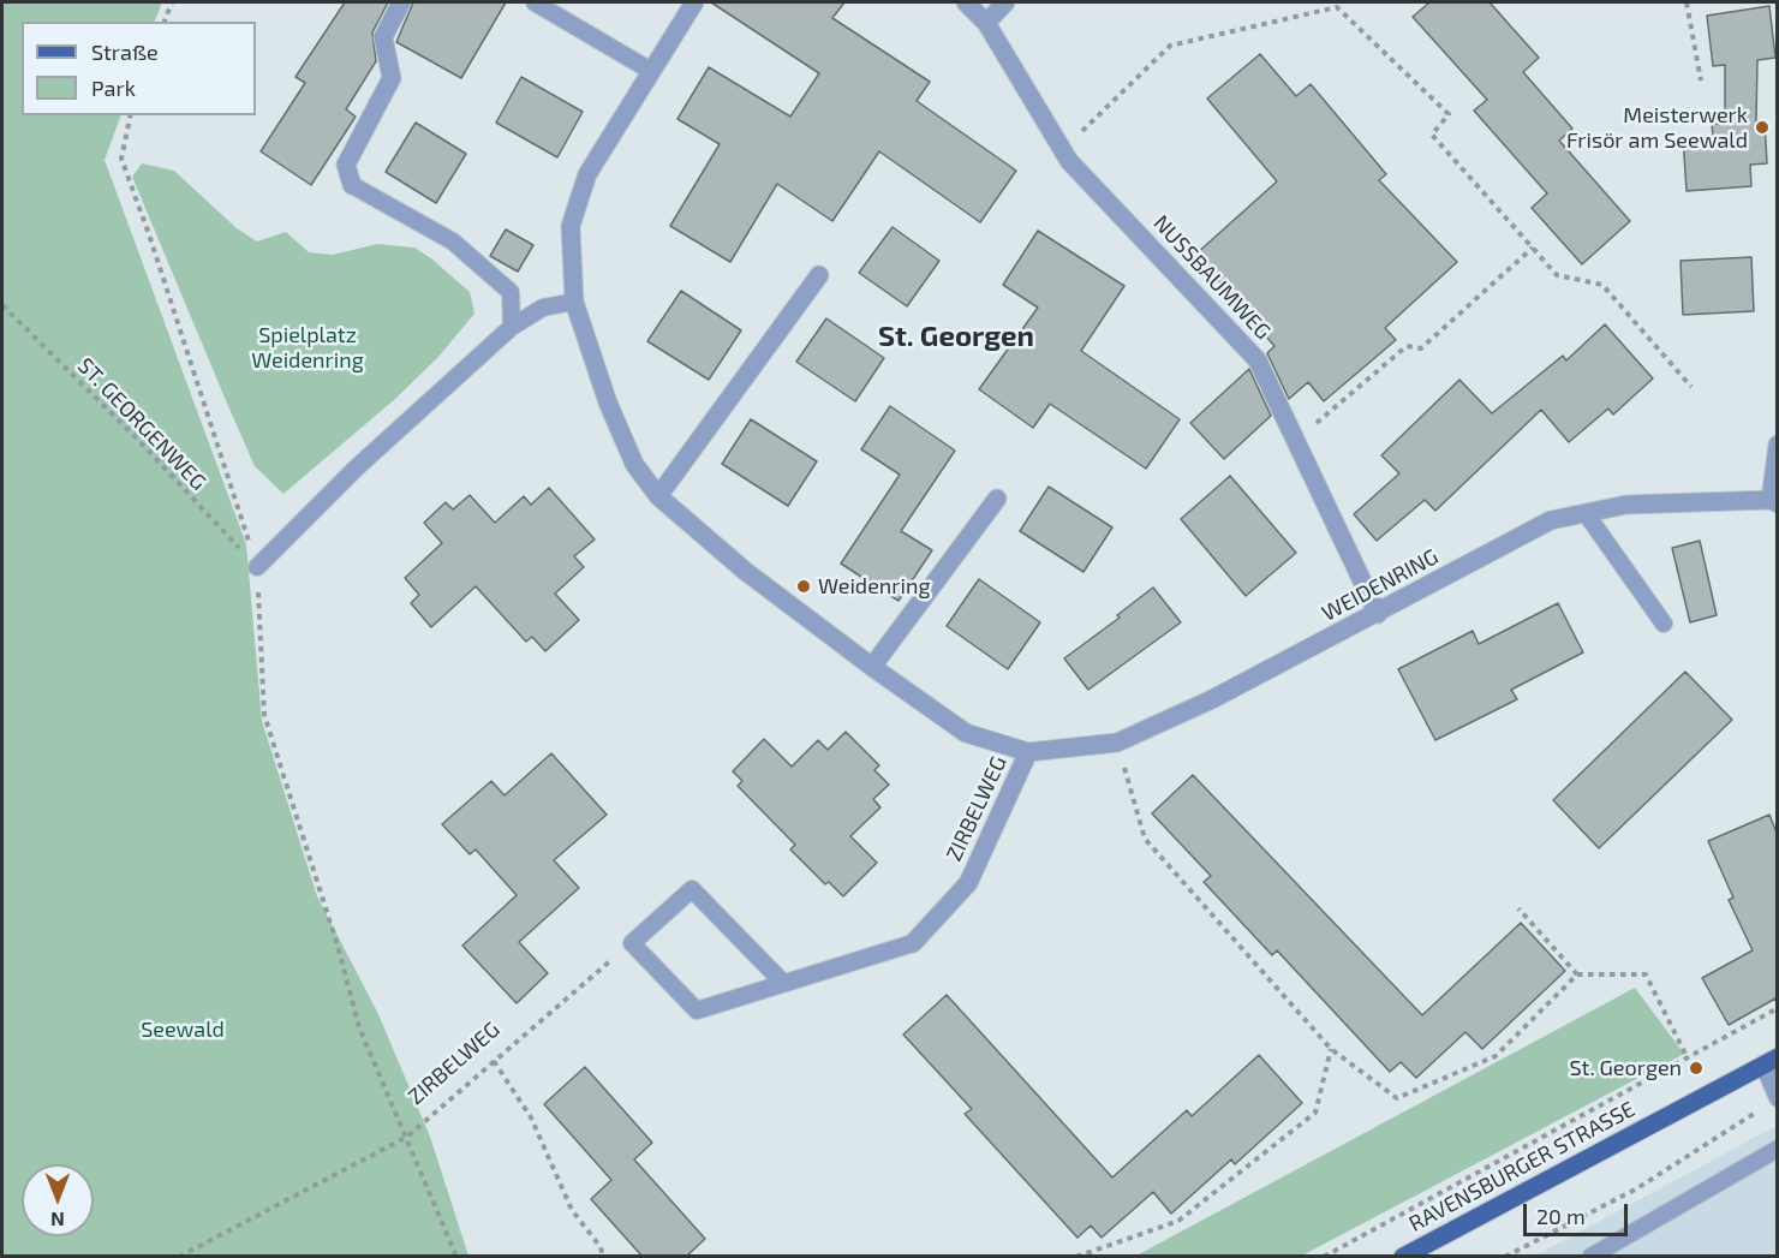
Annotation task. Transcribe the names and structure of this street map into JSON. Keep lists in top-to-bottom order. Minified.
{"streets":{"main road":["RAVENSBURGER STRASSE"],"street":["NUSSBAUMWEG","WEIDENRING","ZIRBELWEG"],"path":["ST. GEORGENWEG"]},"crossings":[["NUSSBAUMWEG","WEIDENRING"],["WEIDENRING","ZIRBELWEG"]],"districts":["St. Georgen"],"parks":["Spielplatz Weidenring","Seewald"],"places":["Meisterwerk Frisör am Seewald","Weidenring","St. Georgen"],"legend":["Straße","Park"],"scale_bar":"20 m","north":"bottom"}
